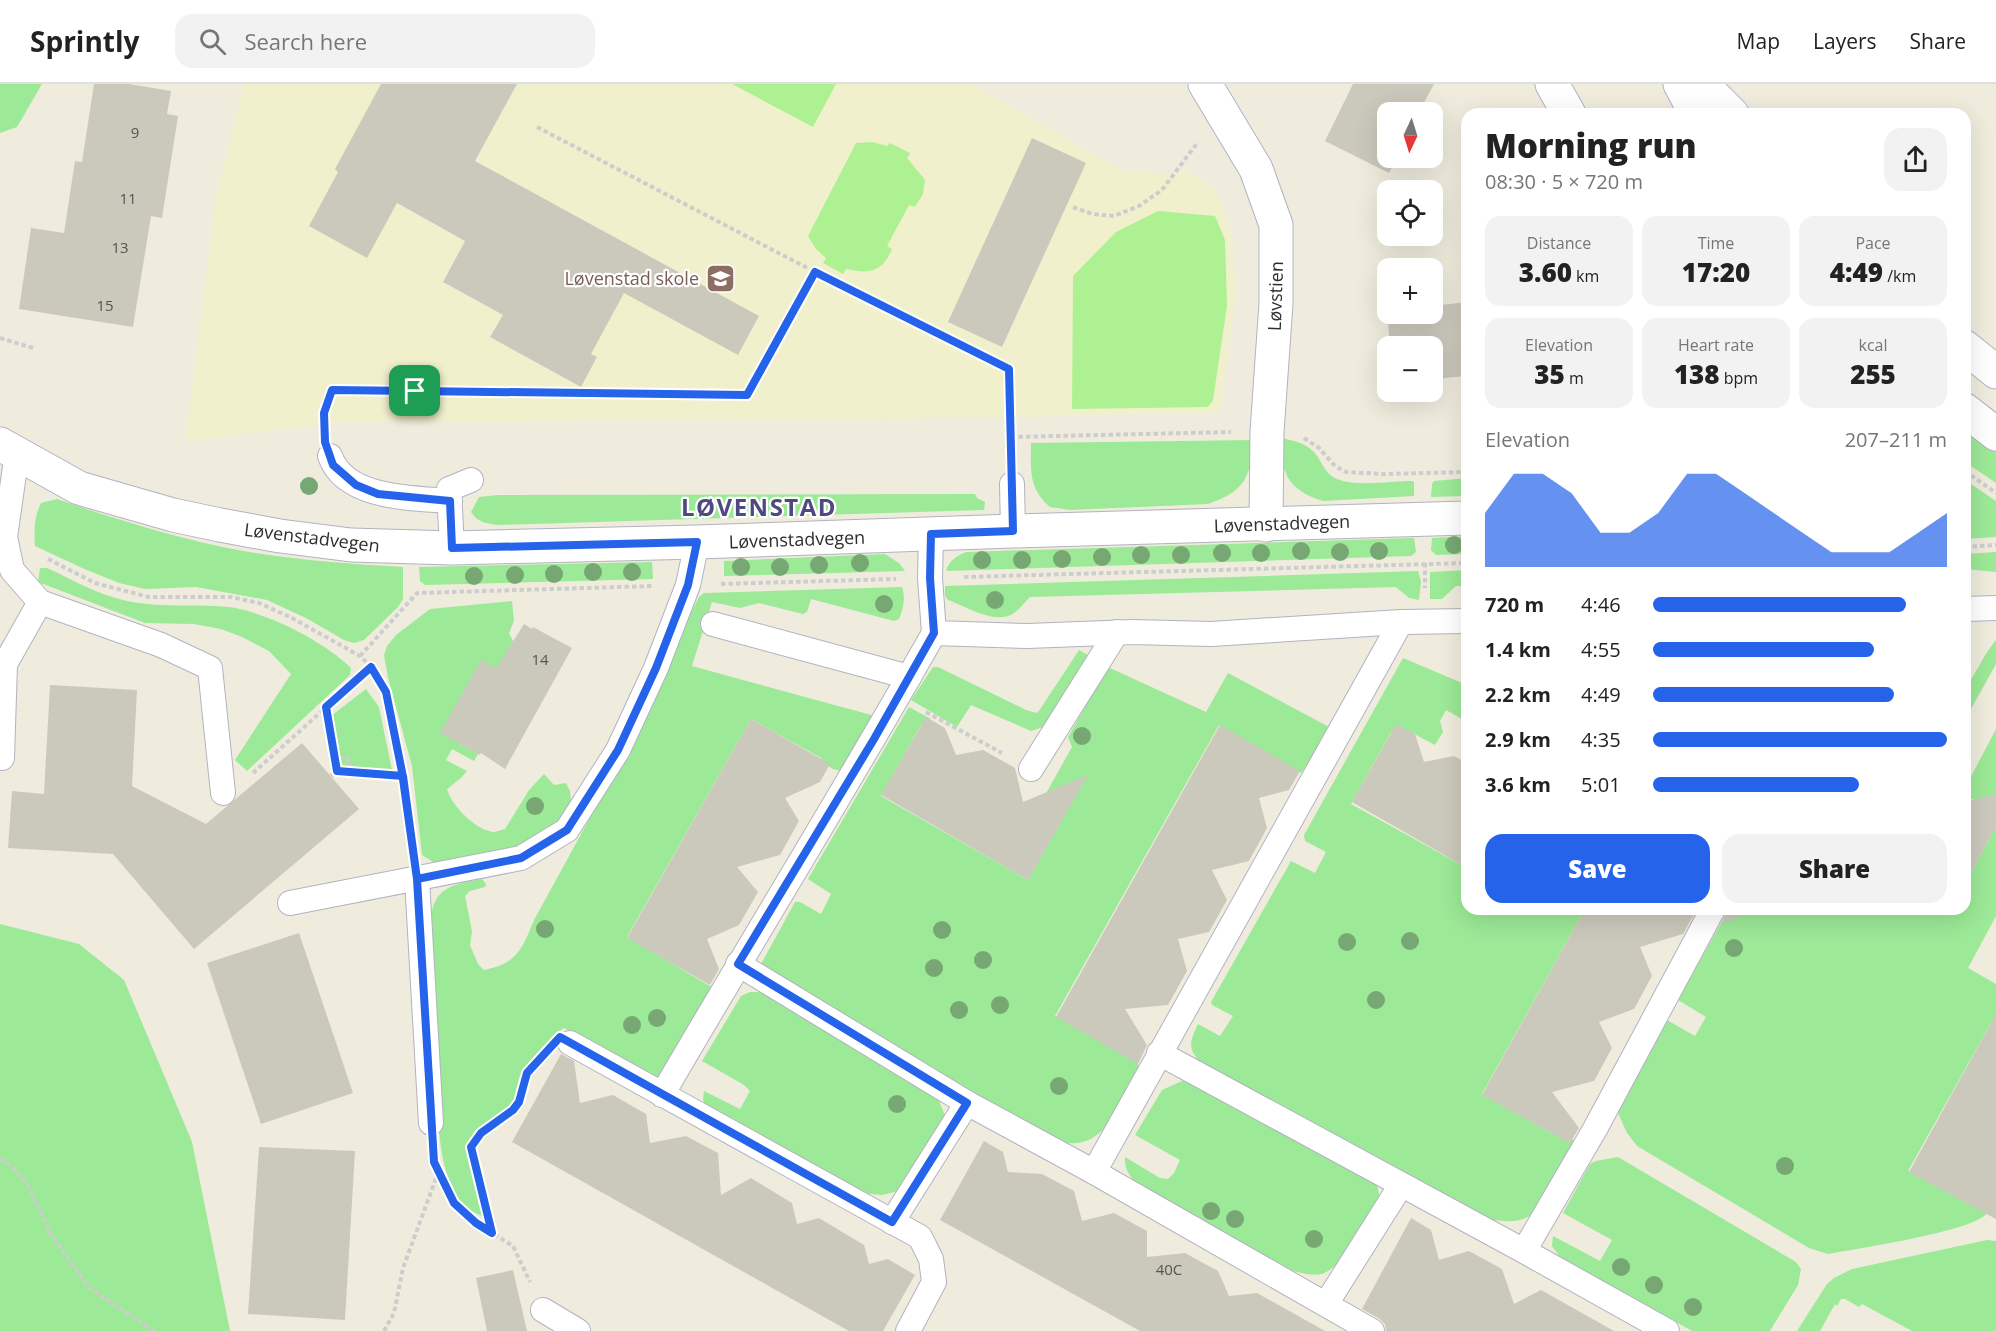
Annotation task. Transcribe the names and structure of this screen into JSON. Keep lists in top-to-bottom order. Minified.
{"streets":{"street":["Løvstien","Løvenstadvegen"]},"crossings":[["Løvstien","Løvenstadvegen"]],"districts":["LØVENSTAD"],"places":{"school or university":["Løvenstad skole"]},"house_numbers":["9","11","13","15","14","40C"],"north":"bottom","page":{"header":"Sprintly","search":"Search here","nav":["Map","Layers","Share"],"map_buttons":["+","−"],"heading":["Morning run","08:30 · 5 × 720 m"],"stats":[["Distance","3.60 km"],["Time","17:20"],["Pace","4:49 /km"],["Elevation","35 m"],["Heart rate","138 bpm"],["kcal","255"]],"chart":["Elevation","207–211 m"],"list":[{"name":"720 m","note":"4:46"},{"name":"1.4 km","note":"4:55"},{"name":"2.2 km","note":"4:49"},{"name":"2.9 km","note":"4:35"},{"name":"3.6 km","note":"5:01"}],"buttons":["Save","Share"]}}
